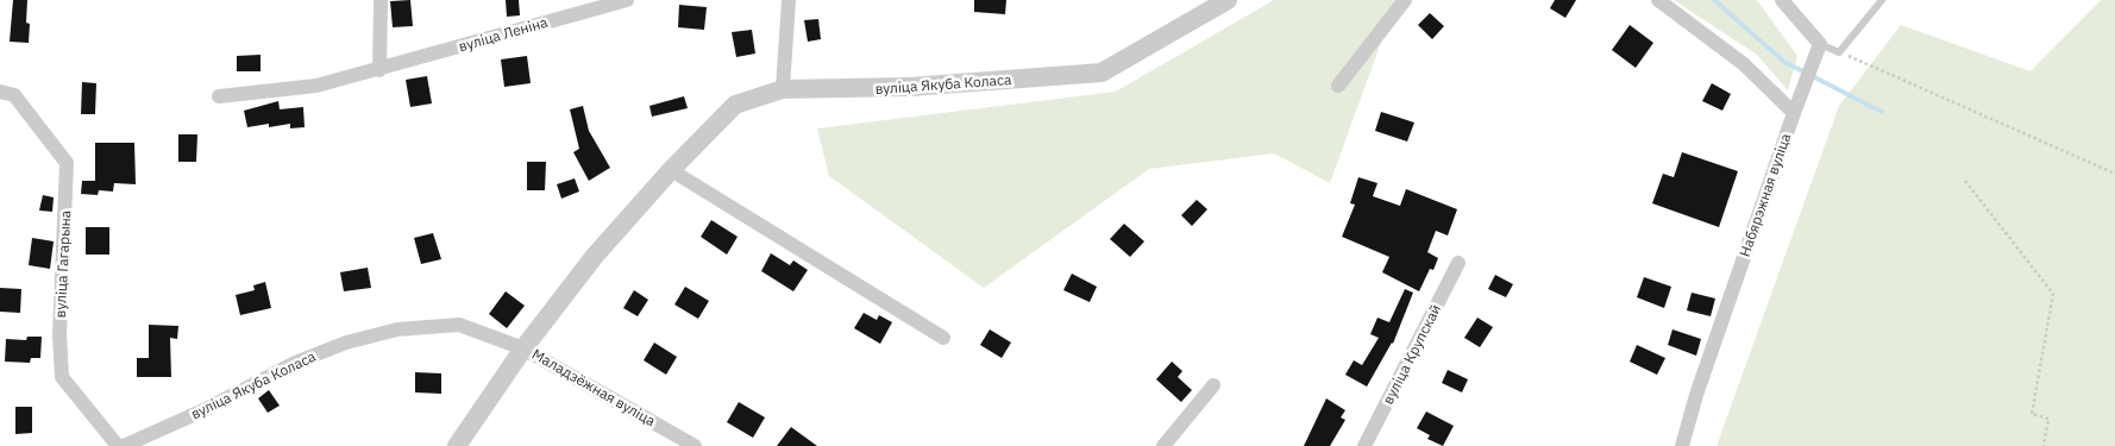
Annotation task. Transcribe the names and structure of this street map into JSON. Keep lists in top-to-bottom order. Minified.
{"streets":{"street":["вуліца Леніна","вуліца Якуба Коласа","Набярэжная вуліца","вуліца Гагарына","вуліца Крупскай","Маладзёжная вуліца"]},"crossings":[["вуліца Якуба Коласа","Маладзёжная вуліца"]]}
